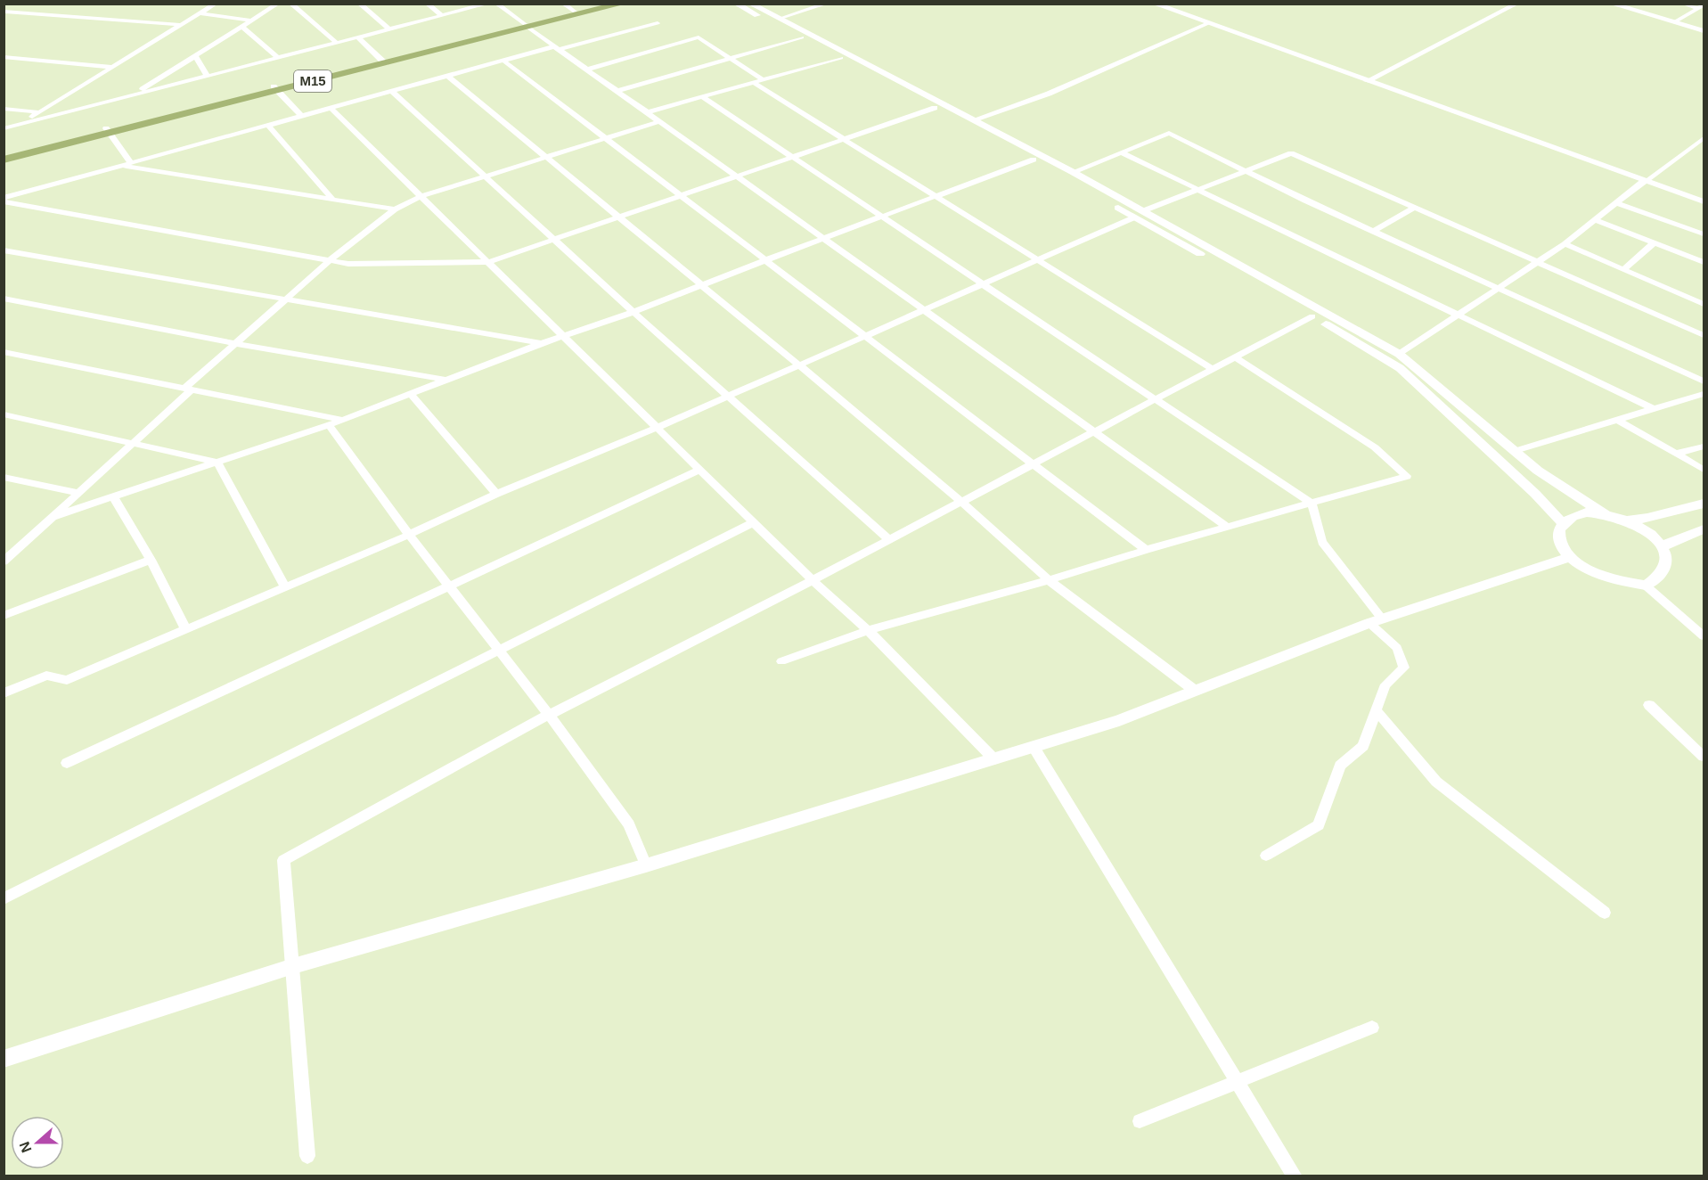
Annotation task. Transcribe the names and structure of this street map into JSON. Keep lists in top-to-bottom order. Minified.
{"streets":{"highway":["M15"]},"north":"left"}
